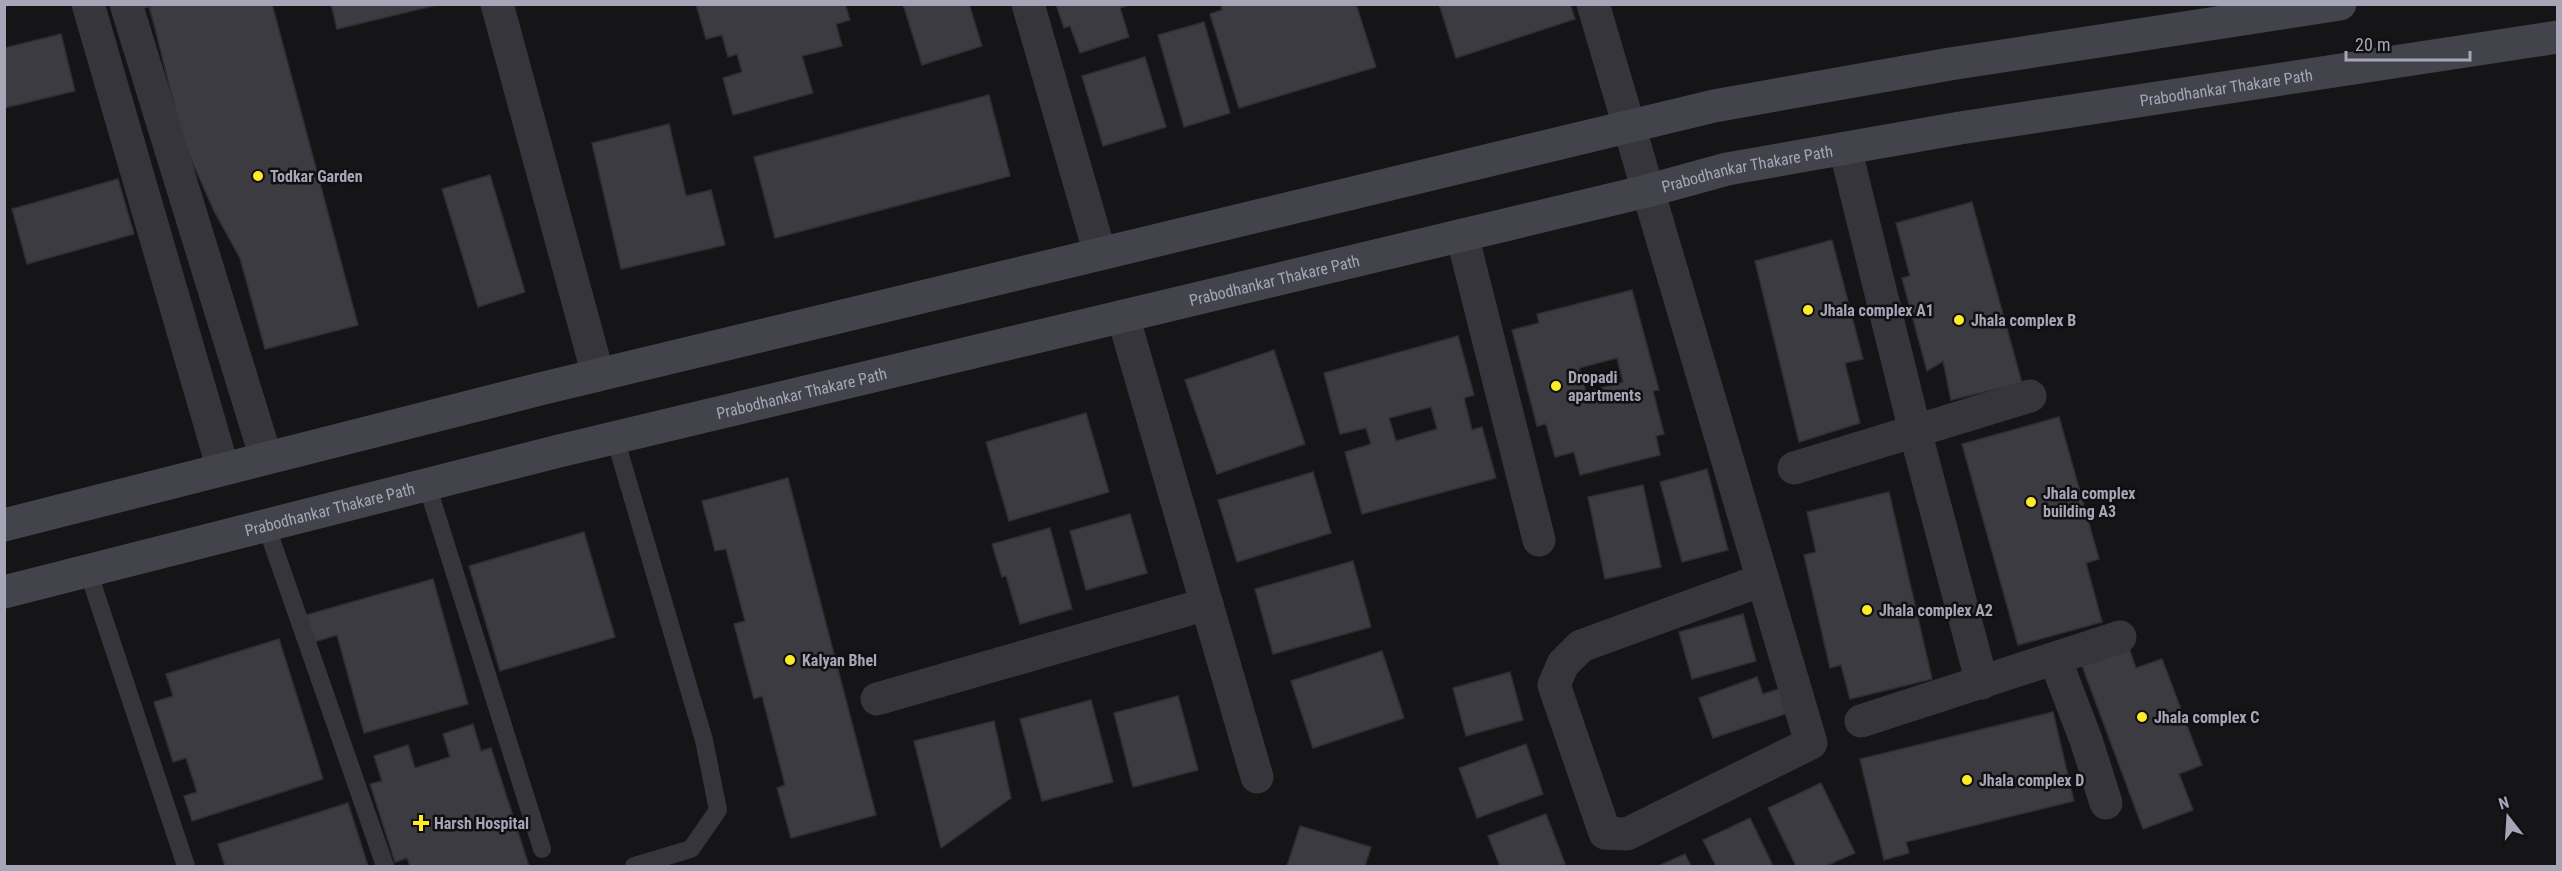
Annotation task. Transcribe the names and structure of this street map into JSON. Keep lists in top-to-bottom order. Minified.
{"streets":{"main road":["Prabodhankar Thakare Path"]},"places":{"other":["Todkar Garden","Jhala complex A1","Jhala complex B","Dropadi apartments","Jhala complex building A3","Jhala complex A2","Kalyan Bhel","Jhala complex C","Jhala complex D"],"health":["Harsh Hospital"]},"scale_bar":"20 m","north":"top"}
